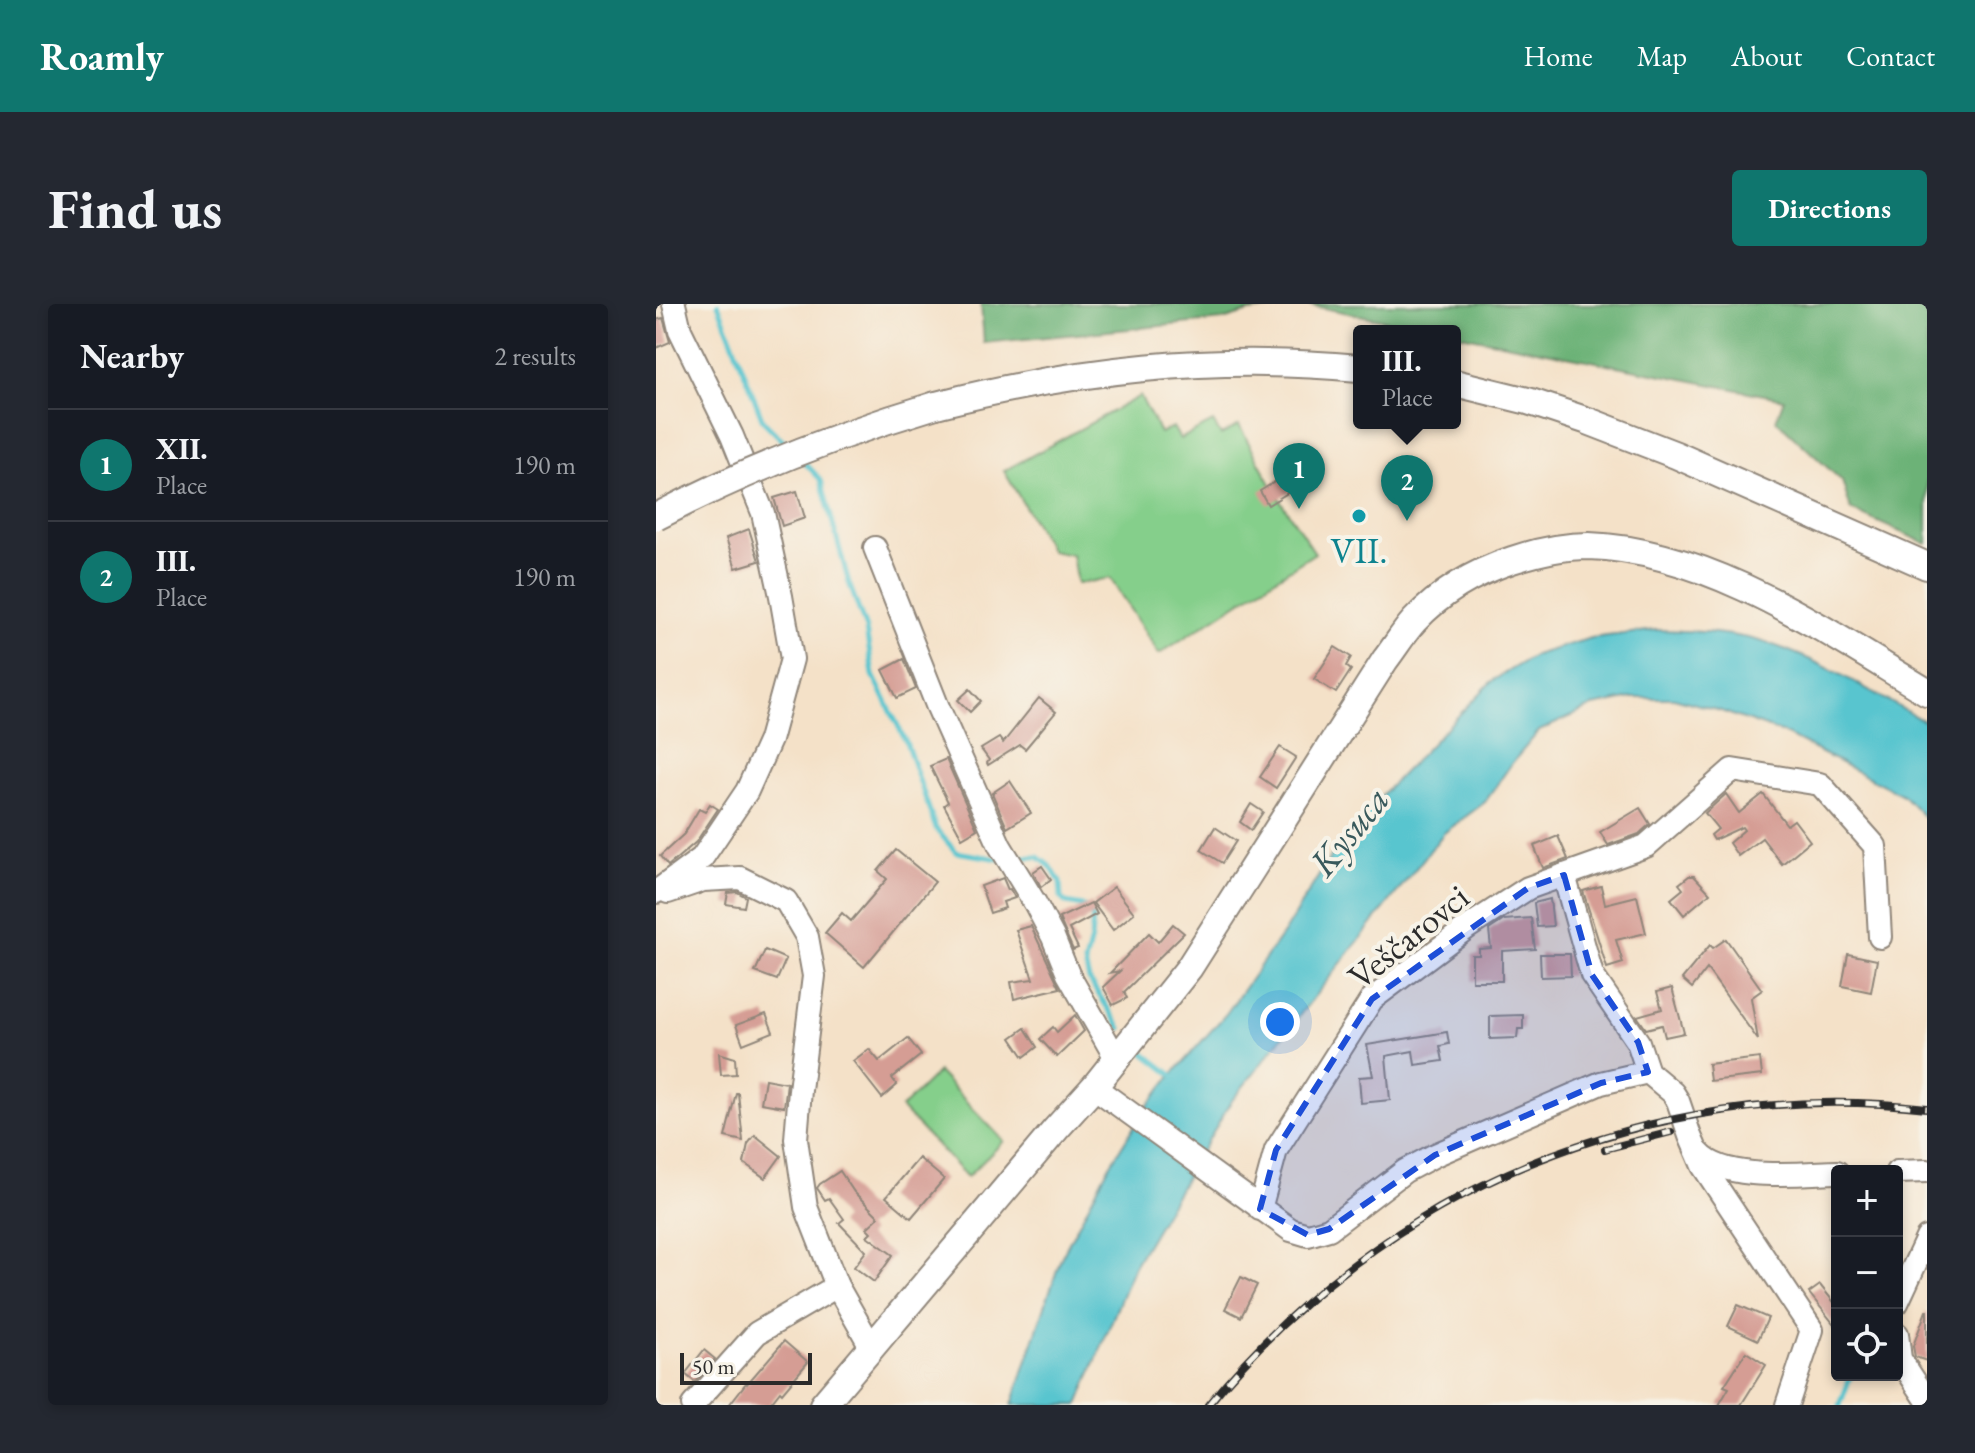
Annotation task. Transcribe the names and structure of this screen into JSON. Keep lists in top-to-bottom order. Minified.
{"streets":{"street":["Veščarovci"]},"water":["Kysuca"],"places":["VII."],"scale_bar":"50 m","page":{"header":"Roamly","nav":["Home","Map","About","Contact"],"buttons":"Directions","title":"Find us","heading":["Nearby","2 results"],"popup":["III.","Place"],"list":[{"mark":"1","name":"XII.","note":"Place","value":"190 m"},{"mark":"2","name":"III.","note":"Place","value":"190 m"}],"pins":["1","2"],"map_buttons":["+","−"],"scale":"50 m"}}
